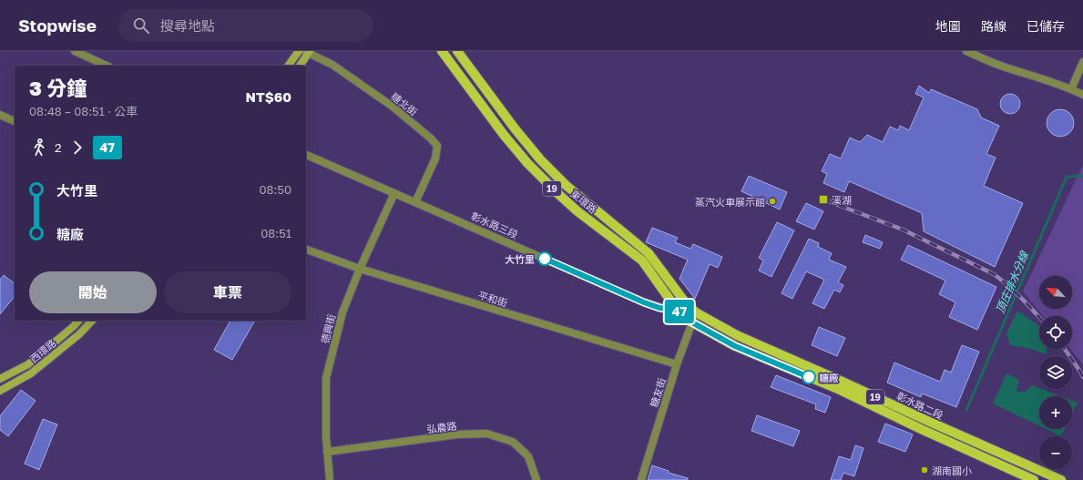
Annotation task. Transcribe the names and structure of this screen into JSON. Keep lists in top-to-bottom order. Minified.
{"streets":{"main road":["19","東環路","西環路","彰水路二段"],"street":["糖北街","彰水路三段","平和街","德興街","糖友街","弘農路"]},"crossings":[["糖北街","彰水路三段"],["19","東環路"],["19","彰水路三段"],["19","糖友街"],["19","彰水路二段"],["東環路","彰水路三段"],["東環路","糖友街"],["東環路","彰水路二段"],["彰水路三段","德興街"],["彰水路三段","糖友街"],["彰水路三段","彰水路二段"],["平和街","德興街"],["平和街","糖友街"],["德興街","弘農路"],["糖友街","彰水路二段"]],"water":["頂庄排水分線"],"places":{"transit":["溪湖"],"other":["蒸汽火車展示館","大竹里","糖廠","湖南國小"]},"lines":["bus line 47"],"north":"top left","page":{"header":"Stopwise","search":"搜尋地點","nav":["地圖","路線","已儲存"],"on_map":"47","heading":["3 分鐘","08:48 – 08:51 · 公車","NT$60"],"legs":["2","47"],"list":[{"name":"大竹里","value":"08:50"},{"name":"糖廠","value":"08:51"}],"buttons":["開始","車票"],"map_buttons":["+","−"]}}
